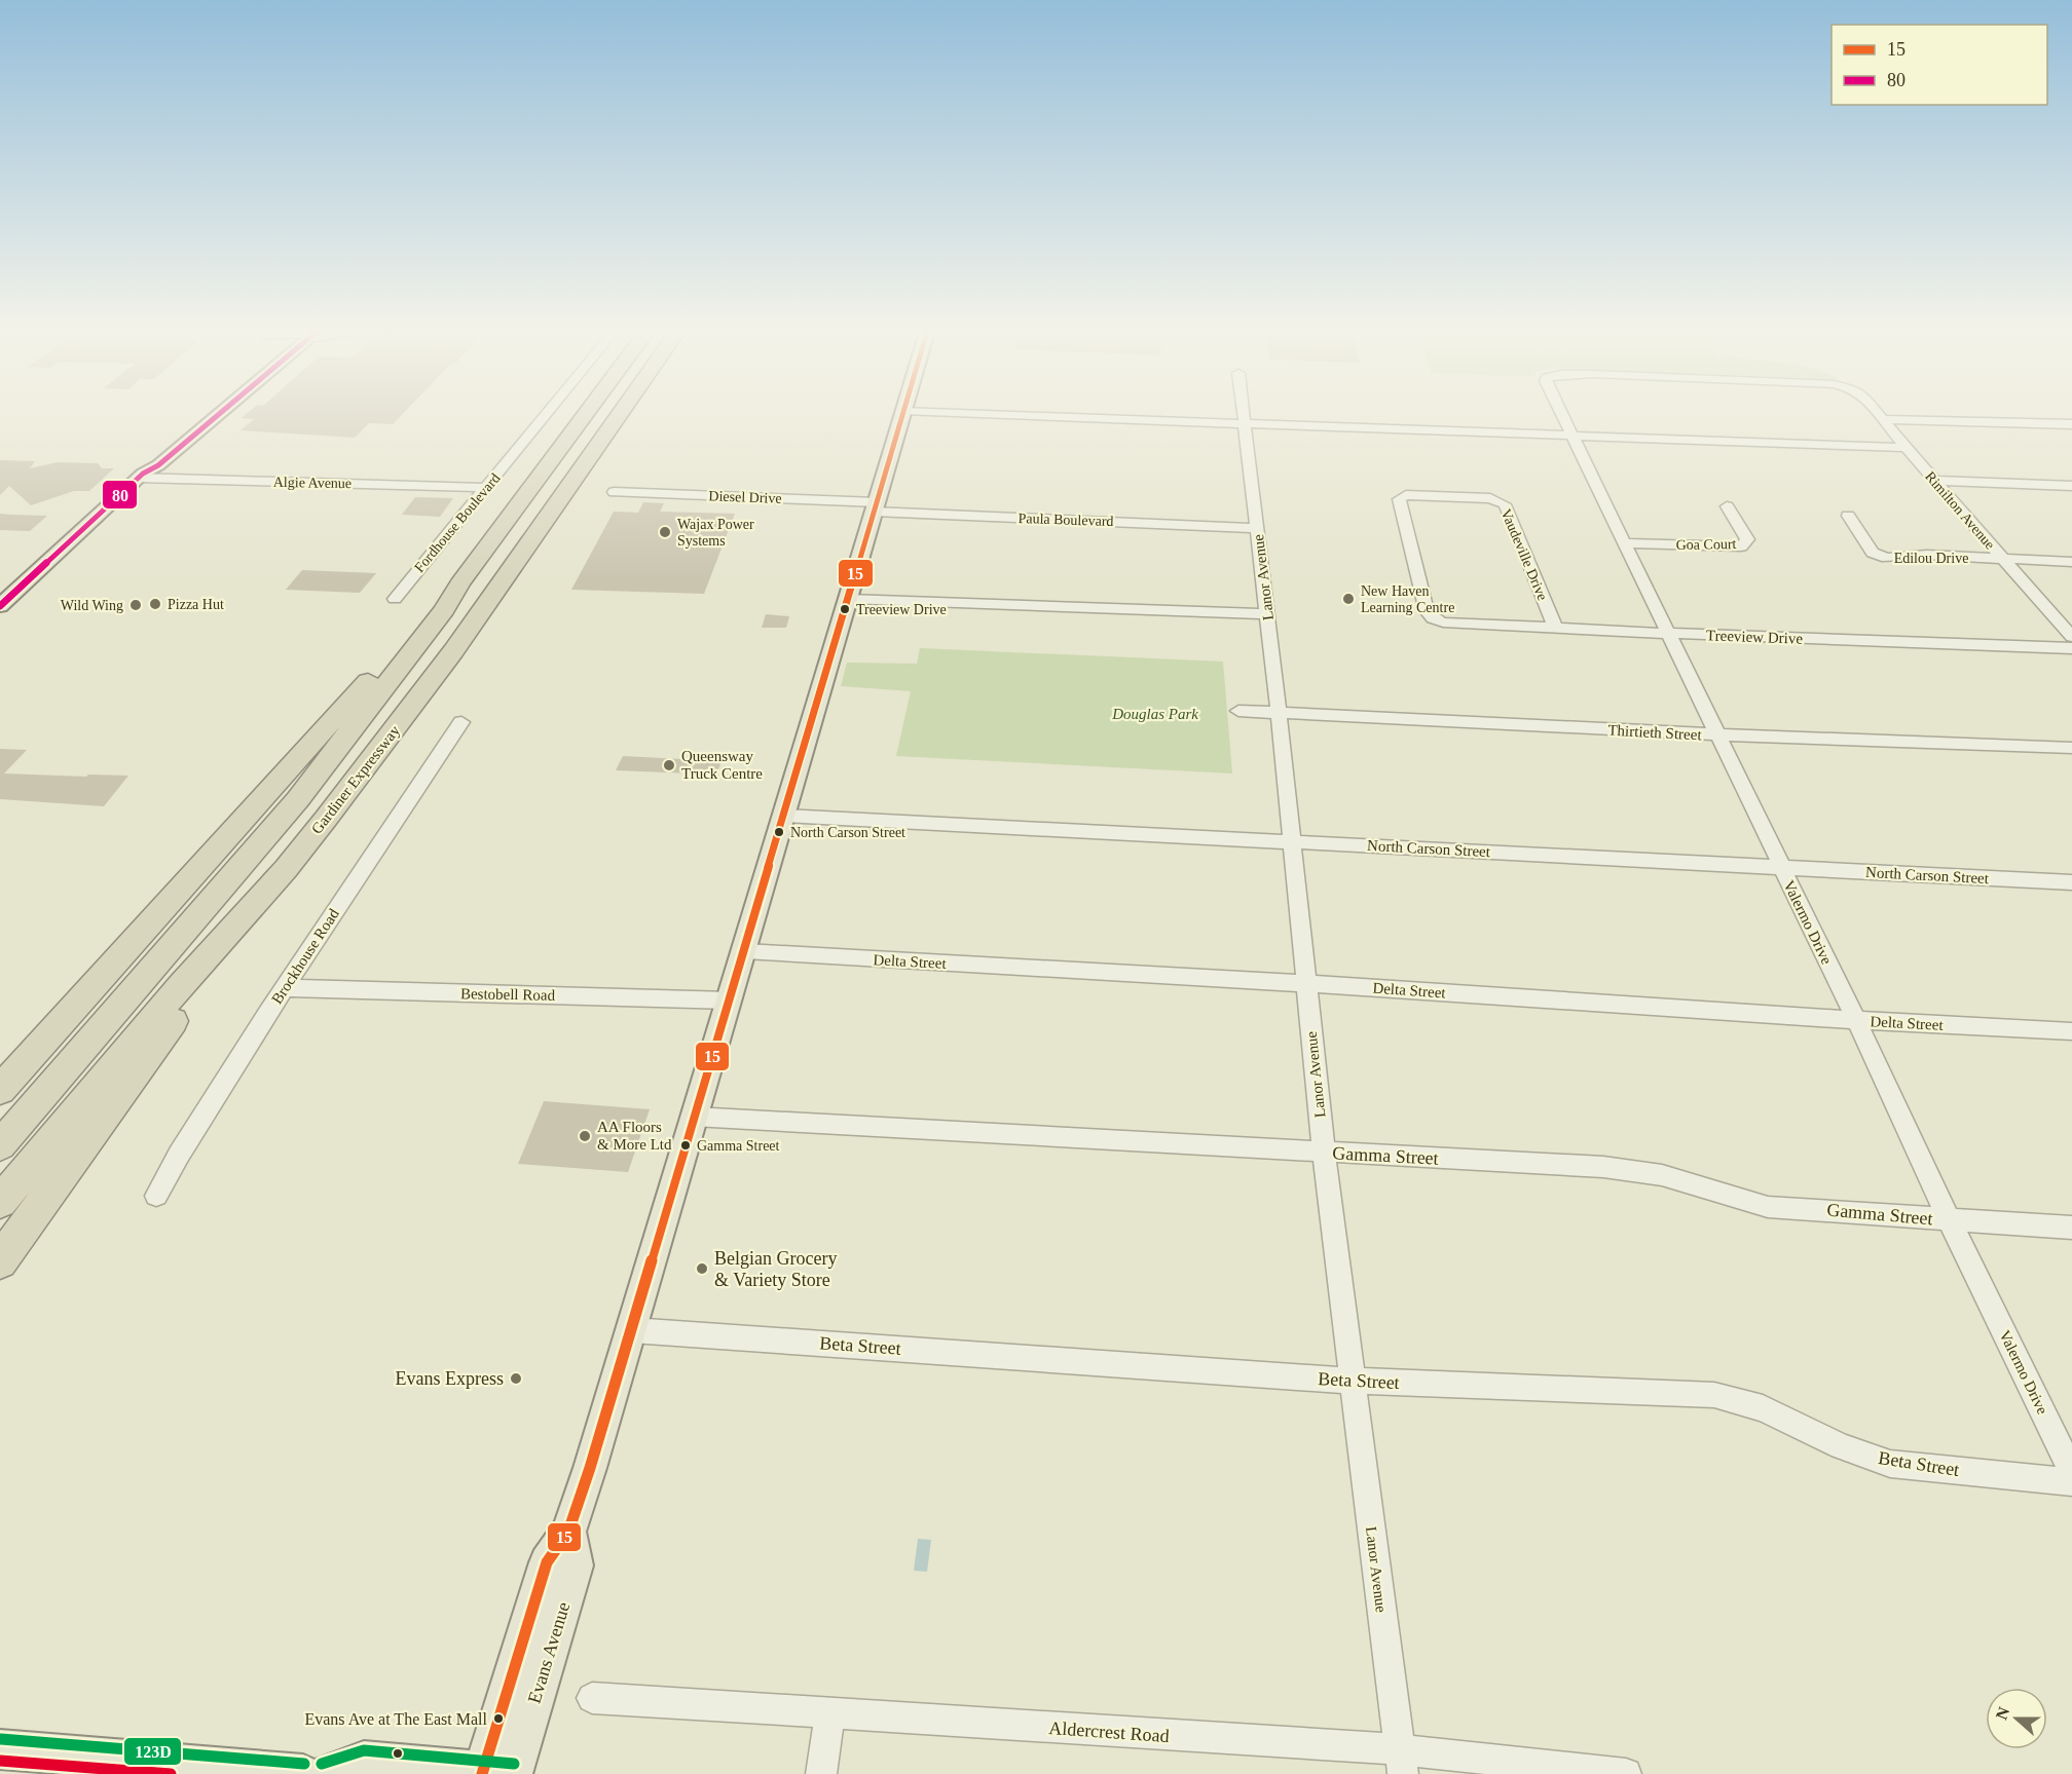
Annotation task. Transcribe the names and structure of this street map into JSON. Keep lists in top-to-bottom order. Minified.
{"streets":{"highway":["Gardiner Expressway"],"main road":["Evans Avenue"],"street":["Algie Avenue","Diesel Drive","Rimilton Avenue","Paula Boulevard","Fordhouse Boulevard","Goa Court","Vaudeville Drive","Edilou Drive","Lanor Avenue","Treeview Drive","Thirtieth Street","North Carson Street","Valermo Drive","Brockhouse Road","Delta Street","Bestobell Road","Gamma Street","Beta Street","Aldercrest Road"]},"crossings":[["Algie Avenue","Fordhouse Boulevard"],["Diesel Drive","Paula Boulevard"],["Diesel Drive","Evans Avenue"],["Rimilton Avenue","Edilou Drive"],["Paula Boulevard","Lanor Avenue"],["Paula Boulevard","Evans Avenue"],["Goa Court","Valermo Drive"],["Vaudeville Drive","Treeview Drive"],["Lanor Avenue","Thirtieth Street"],["Lanor Avenue","North Carson Street"],["Lanor Avenue","Delta Street"],["Lanor Avenue","Gamma Street"],["Lanor Avenue","Beta Street"],["Lanor Avenue","Aldercrest Road"],["Treeview Drive","Valermo Drive"],["Thirtieth Street","Valermo Drive"],["North Carson Street","Valermo Drive"],["North Carson Street","Evans Avenue"],["Valermo Drive","Delta Street"],["Valermo Drive","Gamma Street"],["Brockhouse Road","Bestobell Road"],["Delta Street","Evans Avenue"],["Bestobell Road","Evans Avenue"],["Gamma Street","Evans Avenue"],["Beta Street","Evans Avenue"]],"parks":["Douglas Park"],"places":["Wajax Power Systems","New Haven Learning Centre","Pizza Hut","Wild Wing","Treeview Drive","Queensway Truck Centre","North Carson Street","AA Floors & More Ltd","Gamma Street","Belgian Grocery & Variety Store","Evans Express","Evans Ave at The East Mall"],"lines":["transit line 15","transit line 80","transit line 123D"],"legend":["15","80"],"north":"left"}
